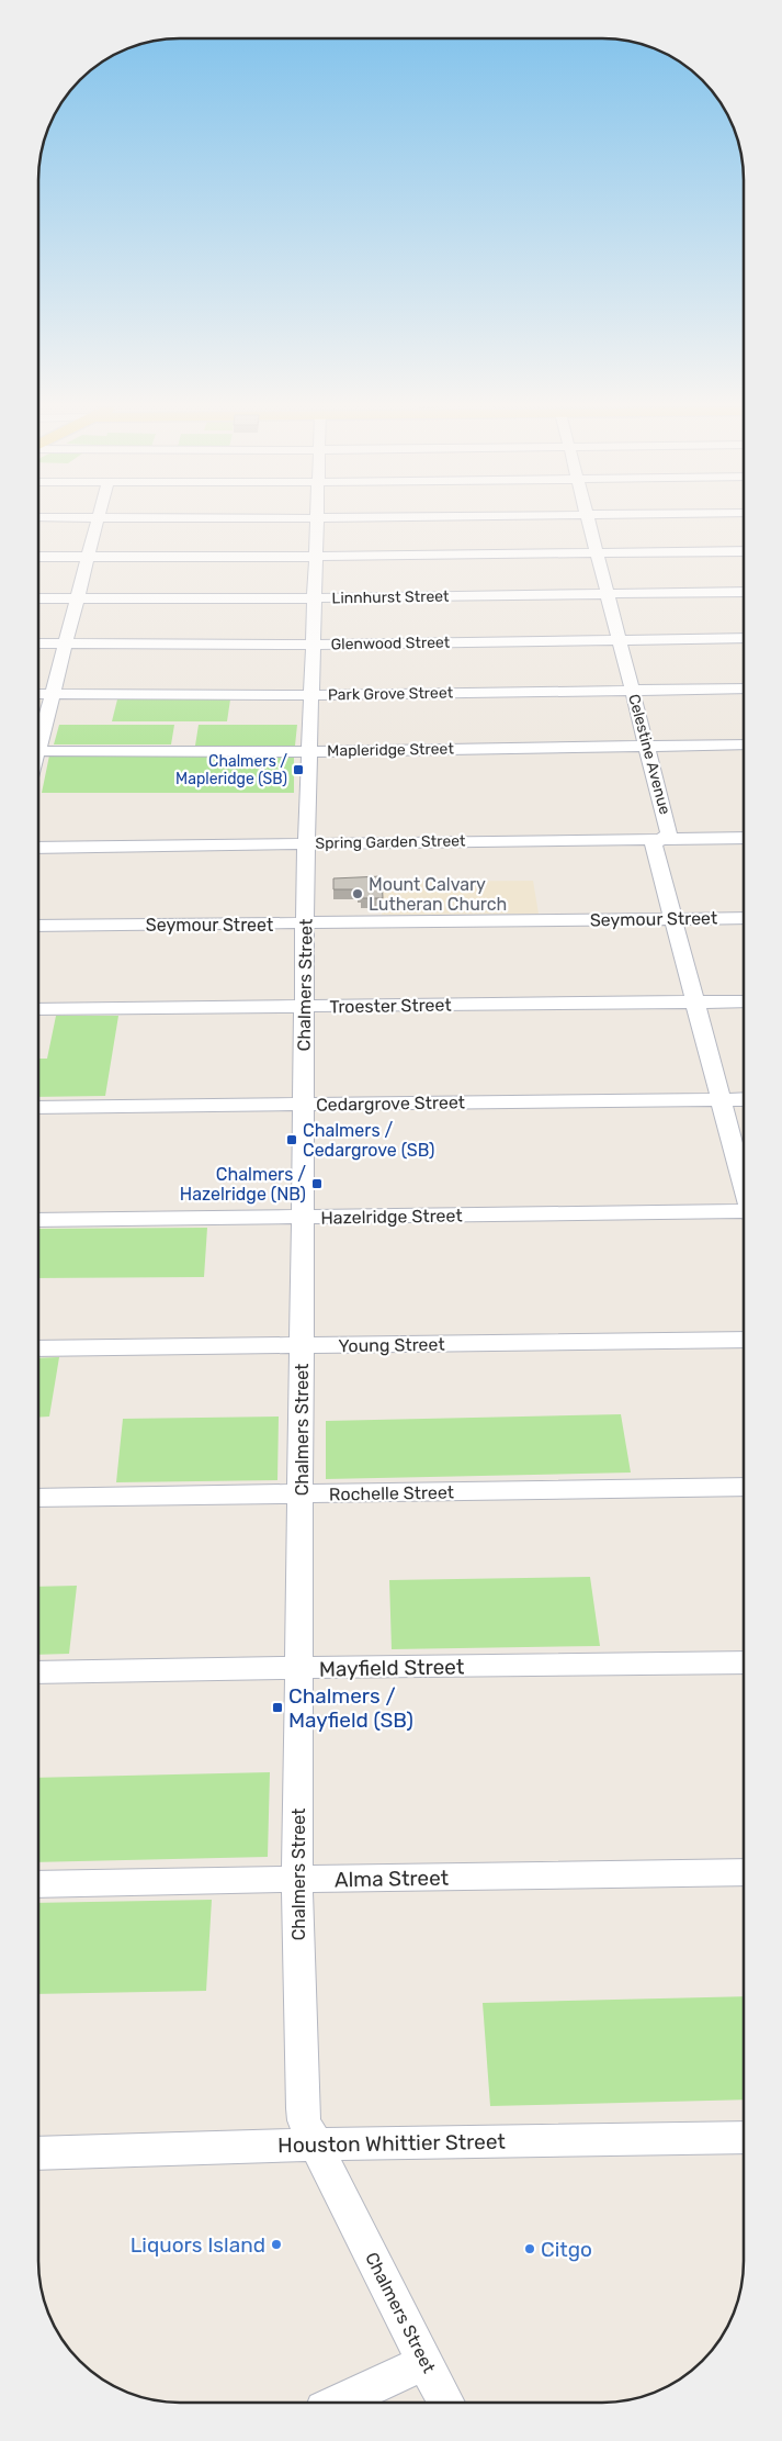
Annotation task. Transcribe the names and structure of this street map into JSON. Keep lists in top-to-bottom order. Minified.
{"streets":{"street":["Linnhurst Street","Glenwood Street","Park Grove Street","Mapleridge Street","Celestine Avenue","Spring Garden Street","Seymour Street","Chalmers Street","Troester Street","Cedargrove Street","Hazelridge Street","Young Street","Rochelle Street","Mayfield Street","Alma Street","Houston Whittier Street"]},"crossings":[["Linnhurst Street","Celestine Avenue"],["Linnhurst Street","Chalmers Street"],["Glenwood Street","Celestine Avenue"],["Glenwood Street","Chalmers Street"],["Park Grove Street","Celestine Avenue"],["Park Grove Street","Chalmers Street"],["Mapleridge Street","Celestine Avenue"],["Mapleridge Street","Chalmers Street"],["Celestine Avenue","Spring Garden Street"],["Celestine Avenue","Seymour Street"],["Celestine Avenue","Troester Street"],["Celestine Avenue","Cedargrove Street"],["Spring Garden Street","Chalmers Street"],["Seymour Street","Chalmers Street"],["Chalmers Street","Troester Street"],["Chalmers Street","Cedargrove Street"],["Chalmers Street","Hazelridge Street"],["Chalmers Street","Young Street"],["Chalmers Street","Rochelle Street"],["Chalmers Street","Mayfield Street"],["Chalmers Street","Alma Street"],["Chalmers Street","Houston Whittier Street"]],"places":{"transit":["Chalmers / Mapleridge (SB)","Chalmers / Cedargrove (SB)","Chalmers / Hazelridge (NB)","Chalmers / Mayfield (SB)"],"other":["Mount Calvary Lutheran Church","Liquors Island","Citgo"]}}
